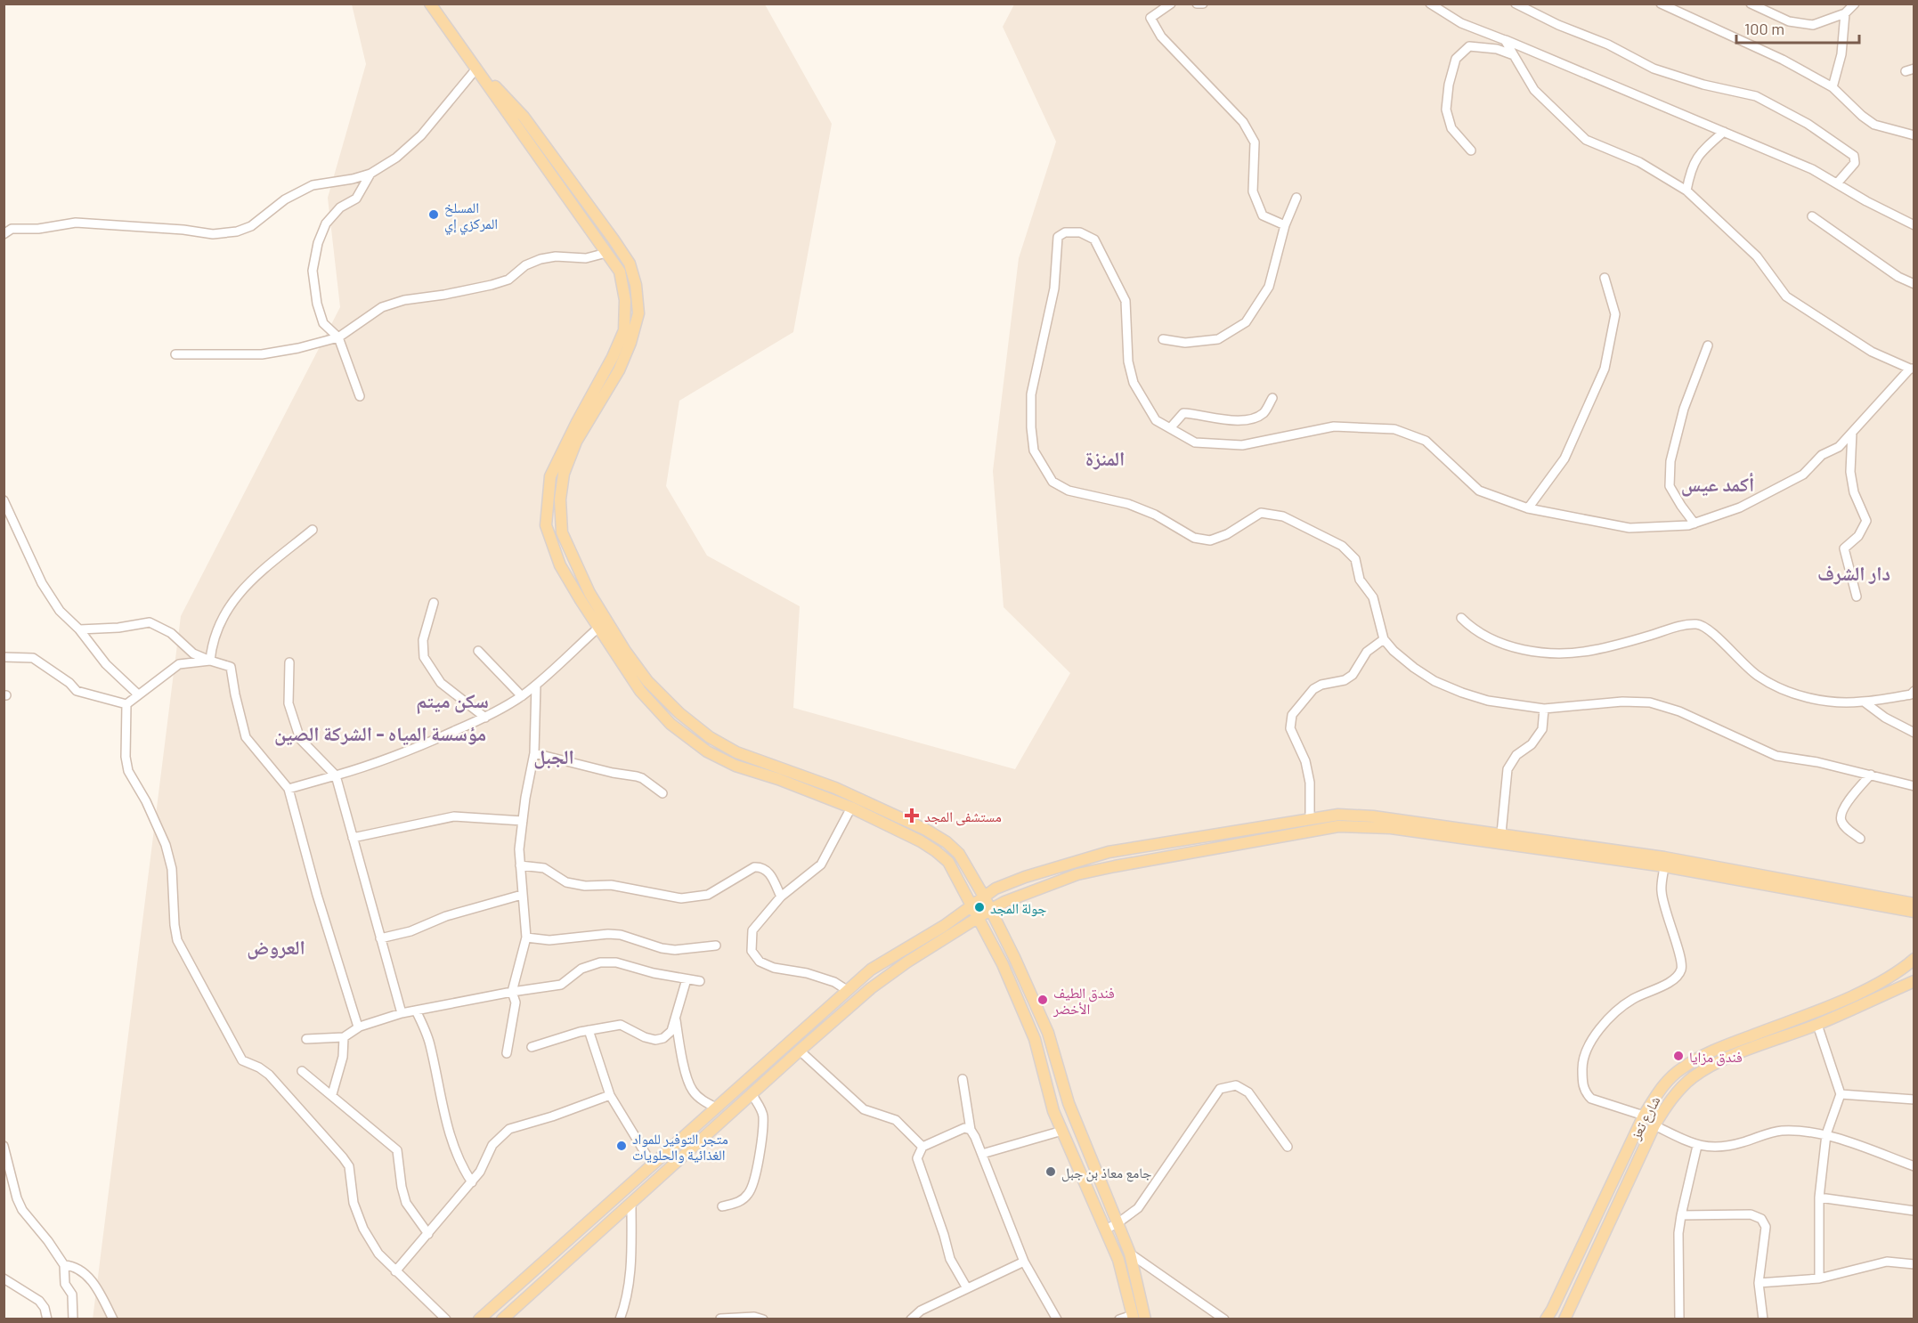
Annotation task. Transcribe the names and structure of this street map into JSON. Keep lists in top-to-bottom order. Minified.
{"streets":{"main road":["شارع تعز"]},"districts":["المنزة","أكمد عيس","دار الشرف","سكن ميتم","مؤسسة المياه - الشركة الصين","الجبل","العروض"],"places":{"other":["المسلخ المركزي إي","جولة المجد","فندق الطيف الأخضر","فندق مزايا","متجر التوفير للمواد الغذائية والحلويات","جامع معاذ بن جبل"],"health":["مستشفى المجد"]},"scale_bar":"100 m"}
